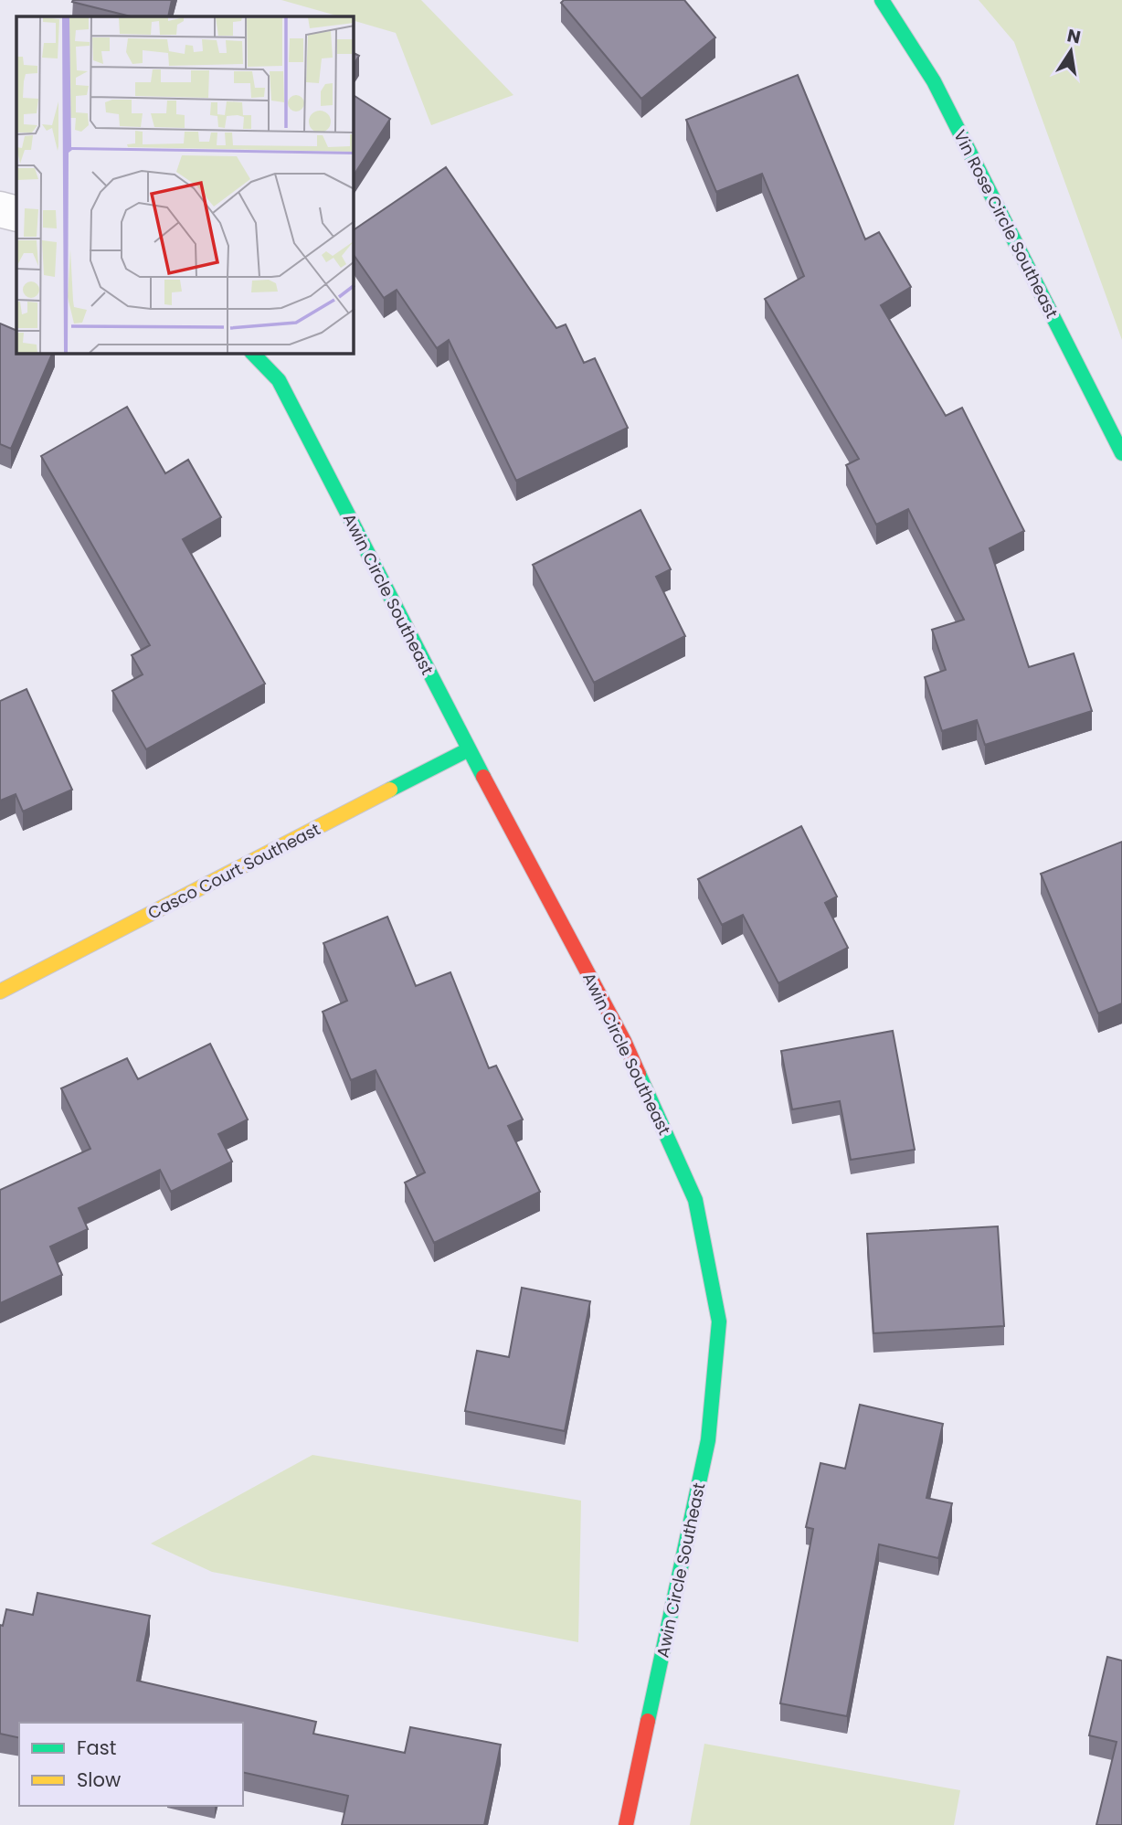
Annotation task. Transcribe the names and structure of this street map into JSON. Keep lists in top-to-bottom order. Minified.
{"streets":{"street":["Vin Rose Circle Southeast","Awin Circle Southeast","Casco Court Southeast"]},"crossings":[["Awin Circle Southeast","Casco Court Southeast"]],"legend":["Fast","Slow"],"north":"top"}
